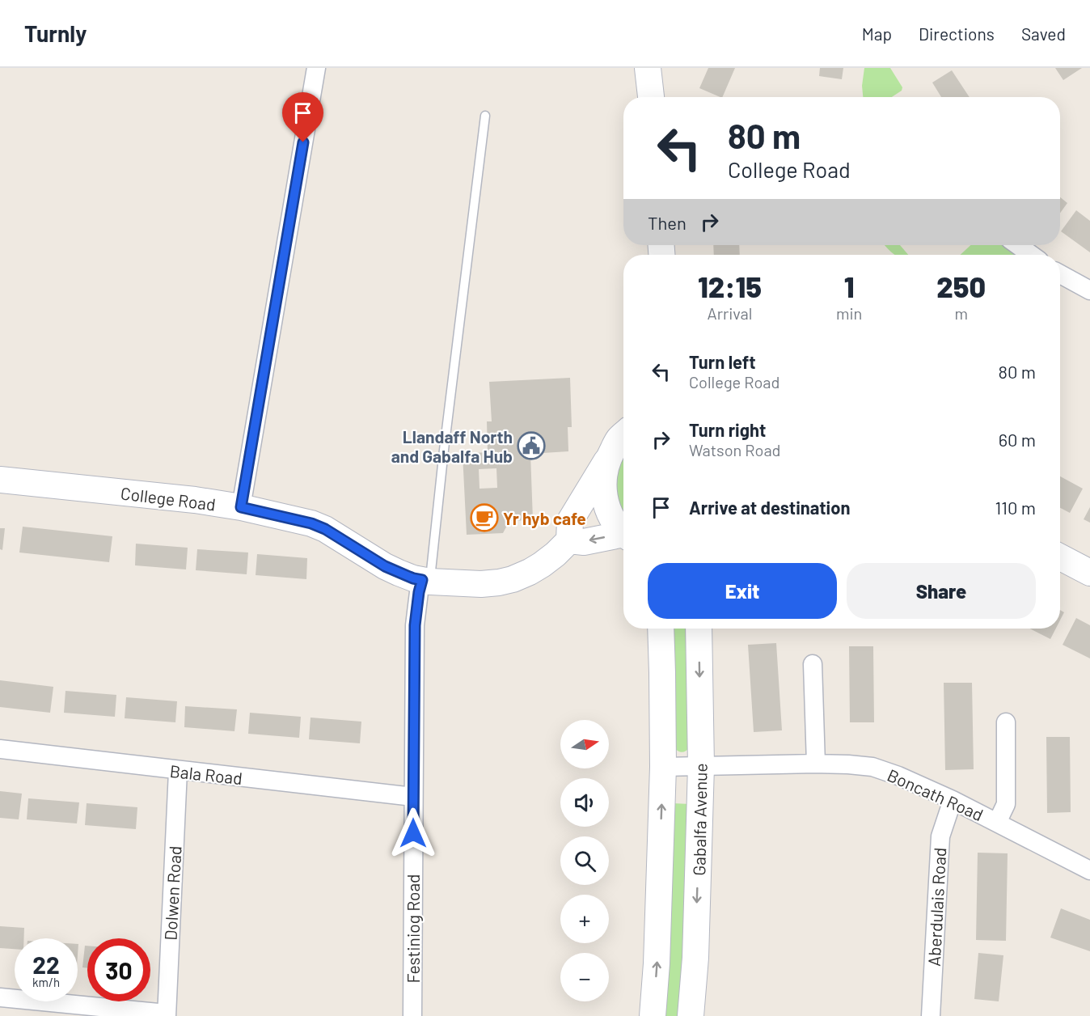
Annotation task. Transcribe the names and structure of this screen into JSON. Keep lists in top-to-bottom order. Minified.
{"streets":{"street":["College Road","Bala Road","Boncath Road","Gabalfa Avenue","Dolwen Road","Aberdulais Road","Festiniog Road"]},"crossings":[["College Road","Festiniog Road"],["Bala Road","Dolwen Road"],["Bala Road","Festiniog Road"],["Boncath Road","Gabalfa Avenue"],["Boncath Road","Aberdulais Road"]],"places":{"public building":["Llandaff North and Gabalfa Hub"],"cafe":["Yr hyb cafe"]},"north":"right","page":{"header":"Turnly","nav":["Map","Directions","Saved"],"turn":["80 m","College Road"],"then":"Then","eta":["12:15","Arrival","1","min","250","m"],"list":[{"name":"Turn left","note":"College Road","value":"80 m"},{"name":"Turn right","note":"Watson Road","value":"60 m"},{"name":"Arrive at destination","value":"110 m"}],"buttons":["Exit","Share"],"map_buttons":["+","−"],"speed":"22 km/h","limit":"30"}}
